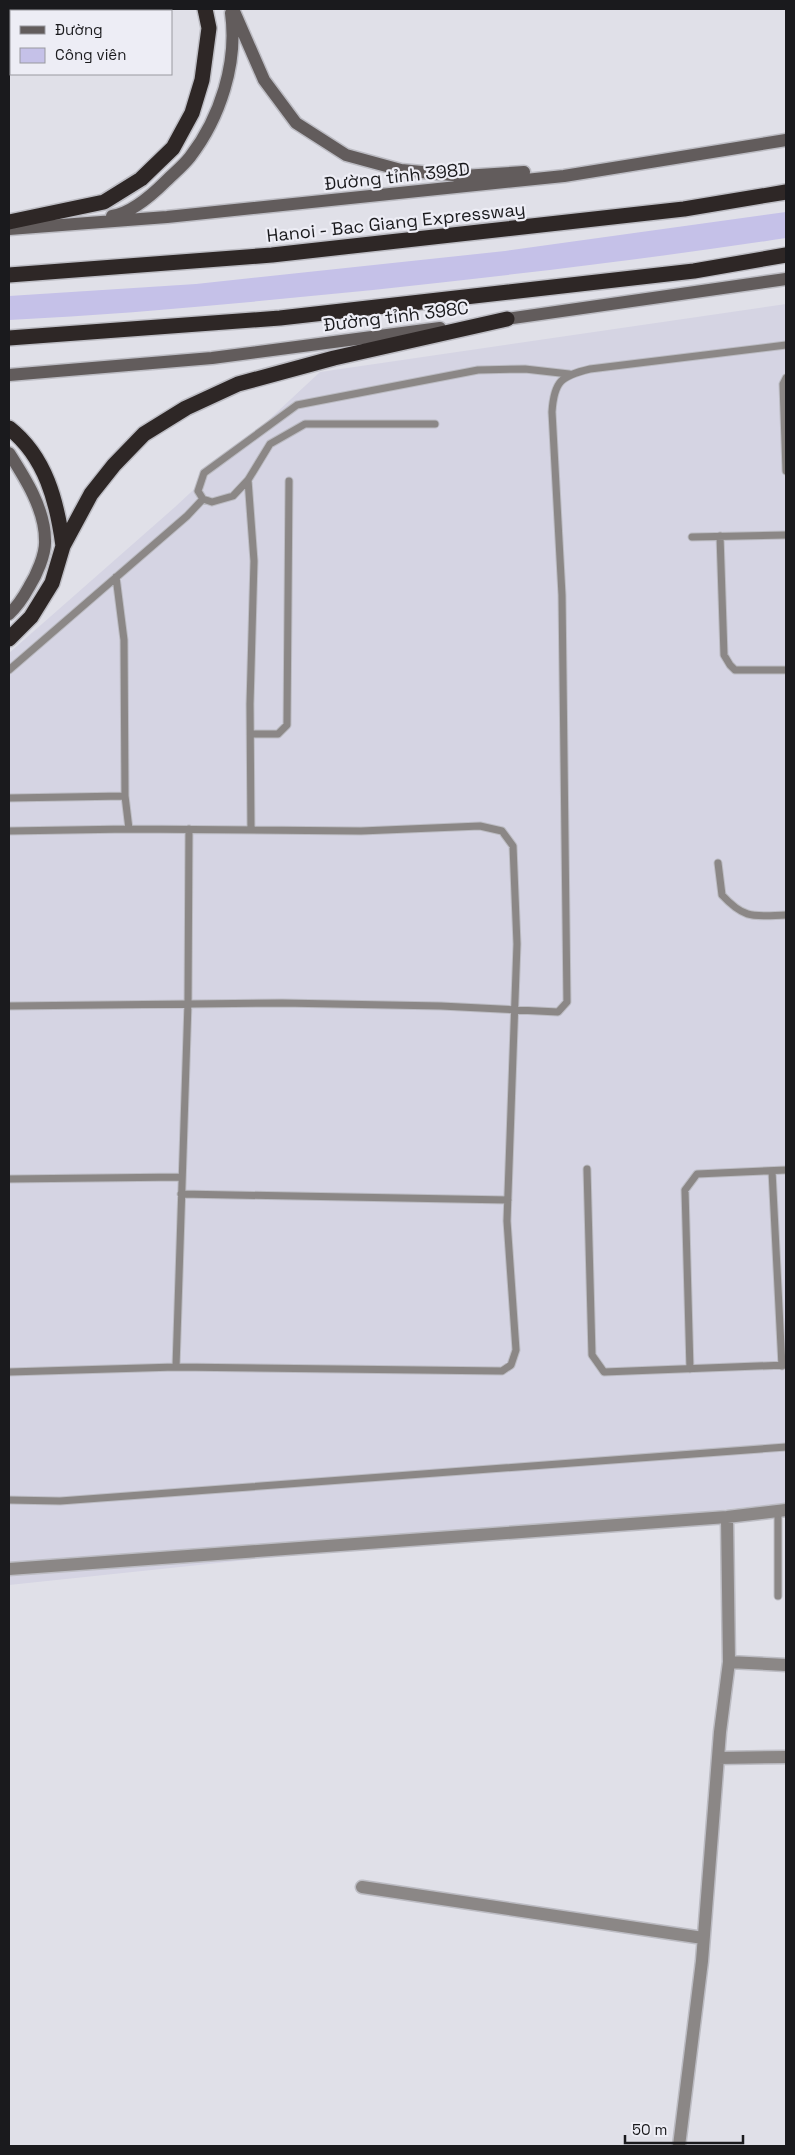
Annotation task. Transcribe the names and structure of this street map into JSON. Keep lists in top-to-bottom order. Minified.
{"streets":{"highway":["Hanoi - Bac Giang Expressway"],"main road":["Đường tỉnh 398D","Đường tỉnh 398C"]},"legend":["Đường","Công viên"],"scale_bar":"50 m"}
